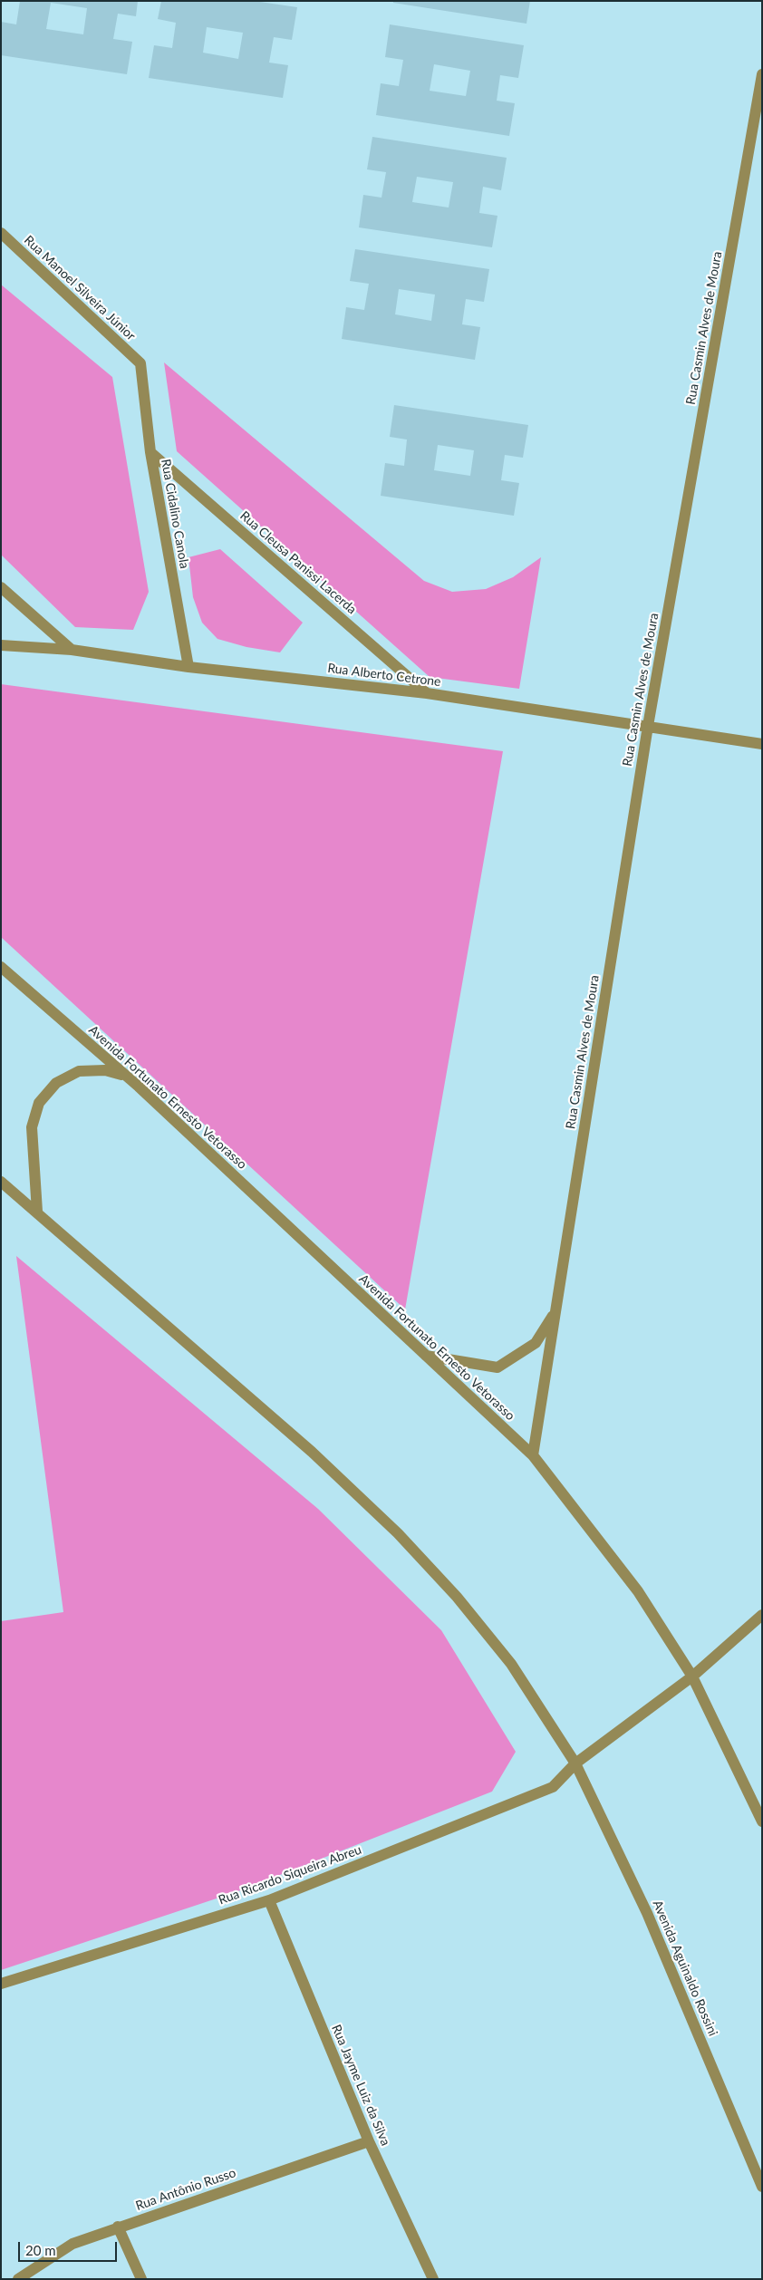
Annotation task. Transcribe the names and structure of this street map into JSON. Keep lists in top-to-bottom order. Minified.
{"streets":{"street":["Rua Manoel Silveira Júnior","Rua Casmin Alves de Moura","Rua Cidalino Canola","Rua Cleusa Panissi Lacerda","Rua Alberto Cetrone","Avenida Fortunato Ernesto Vetorasso","Rua Ricardo Siqueira Abreu","Avenida Aguinaldo Rossini","Rua Jayme Luiz da Silva","Rua Antônio Russo"]},"crossings":[["Rua Manoel Silveira Júnior","Rua Cidalino Canola"],["Rua Casmin Alves de Moura","Rua Alberto Cetrone"],["Rua Casmin Alves de Moura","Avenida Fortunato Ernesto Vetorasso"],["Rua Cidalino Canola","Rua Cleusa Panissi Lacerda"],["Rua Cidalino Canola","Rua Alberto Cetrone"],["Rua Cleusa Panissi Lacerda","Rua Alberto Cetrone"],["Avenida Fortunato Ernesto Vetorasso","Rua Ricardo Siqueira Abreu"],["Rua Ricardo Siqueira Abreu","Avenida Aguinaldo Rossini"],["Rua Ricardo Siqueira Abreu","Rua Jayme Luiz da Silva"],["Rua Jayme Luiz da Silva","Rua Antônio Russo"]],"scale_bar":"20 m"}
